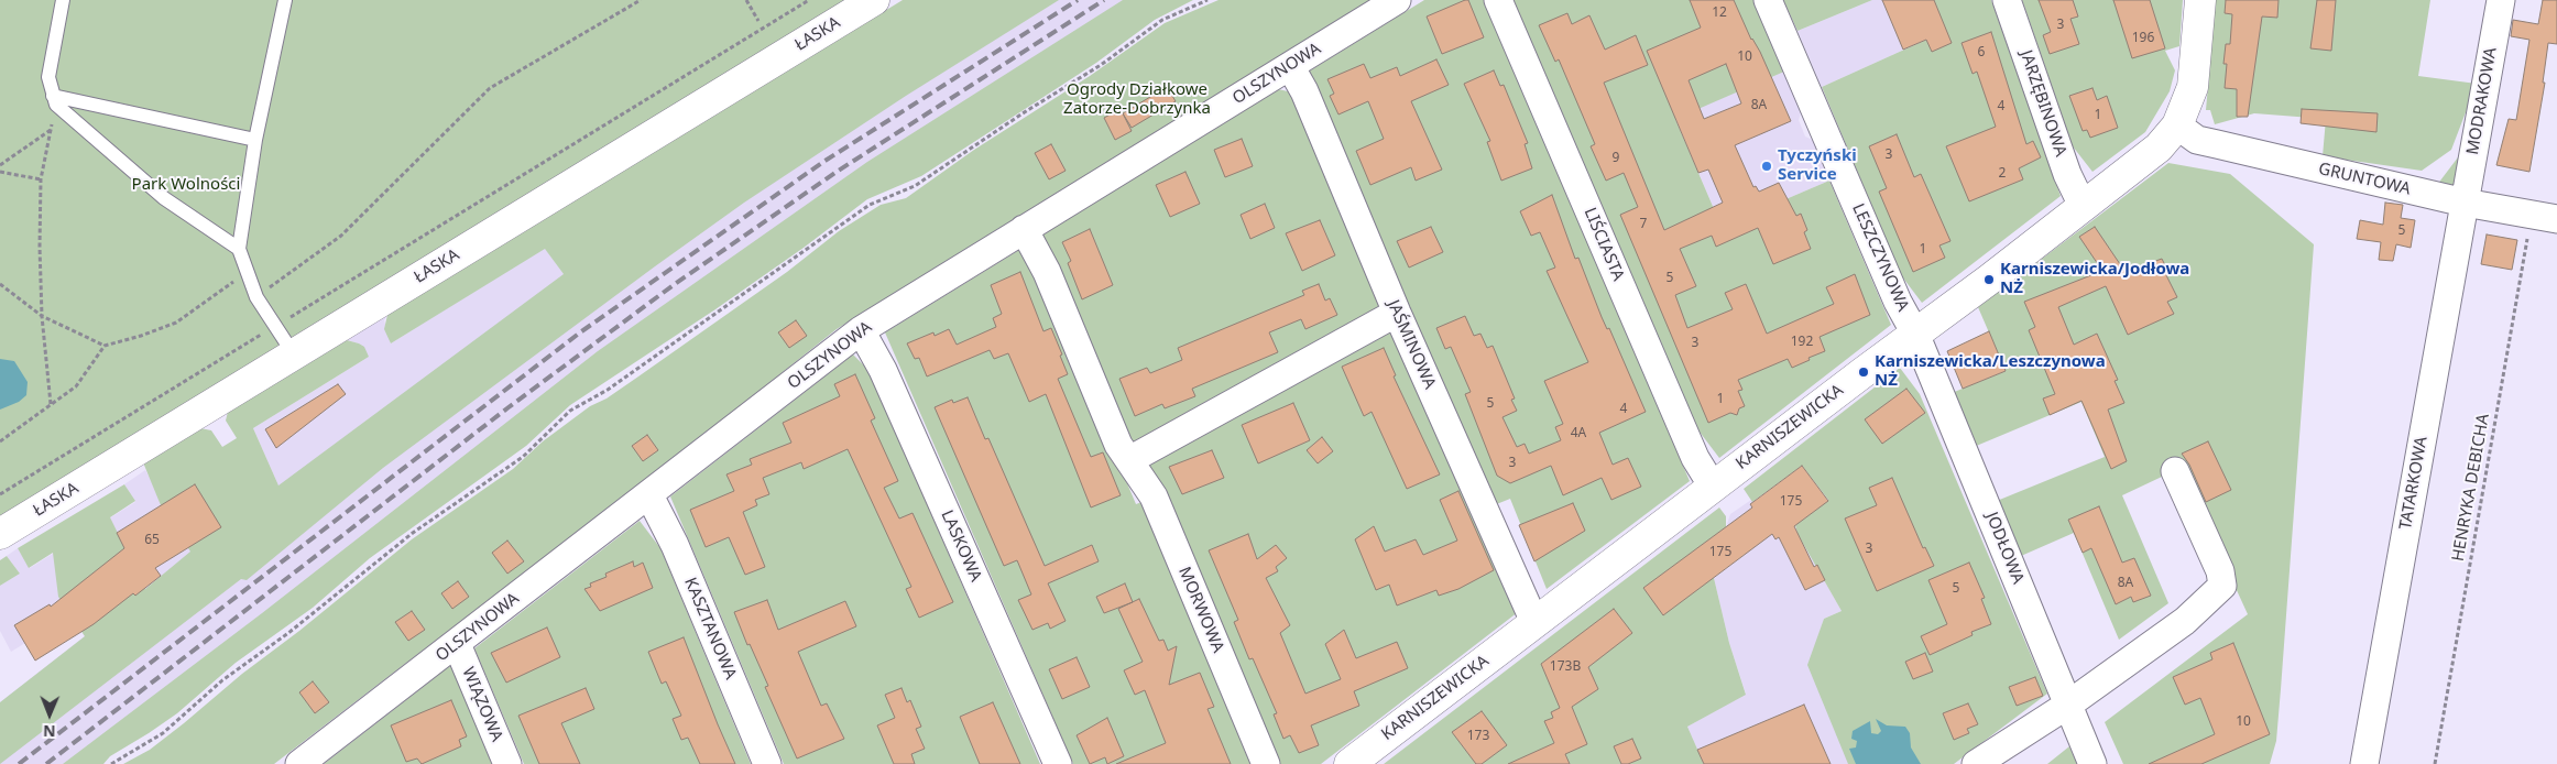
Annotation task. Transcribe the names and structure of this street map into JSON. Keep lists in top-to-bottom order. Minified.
{"streets":{"street":["ŁASKA","OLSZYNOWA","MODRAKOWA","JARZĘBINOWA","GRUNTOWA","LIŚCIASTA","LESZCZYNOWA","JAŚMINOWA","KARNISZEWICKA","TATARKOWA","LASKOWA","JODŁOWA","MORWOWA","KASZTANOWA","WIĄZOWA"],"path":["HENRYKA DEBICHA"]},"crossings":[["OLSZYNOWA","JAŚMINOWA"],["OLSZYNOWA","LASKOWA"],["OLSZYNOWA","MORWOWA"],["OLSZYNOWA","KASZTANOWA"],["OLSZYNOWA","WIĄZOWA"],["MODRAKOWA","GRUNTOWA"],["MODRAKOWA","TATARKOWA"],["JARZĘBINOWA","KARNISZEWICKA"],["GRUNTOWA","KARNISZEWICKA"],["GRUNTOWA","TATARKOWA"],["GRUNTOWA","HENRYKA DEBICHA"],["LIŚCIASTA","KARNISZEWICKA"],["LESZCZYNOWA","KARNISZEWICKA"],["LESZCZYNOWA","JODŁOWA"],["JAŚMINOWA","KARNISZEWICKA"],["KARNISZEWICKA","JODŁOWA"]],"parks":["Ogrody Działkowe Zatorze-Dobrzynka","Park Wolności"],"places":["Tyczyński Service","Karniszewicka/Jodłowa NŻ","Karniszewicka/Leszczynowa NŻ"],"house_numbers":["12","3","196","6","10","8A","4","1","3","9","2","7","5","1","5","192","3","1","5","4","4A","3","175","65","3","175","8A","5","173B","10","173"],"north":"bottom"}
